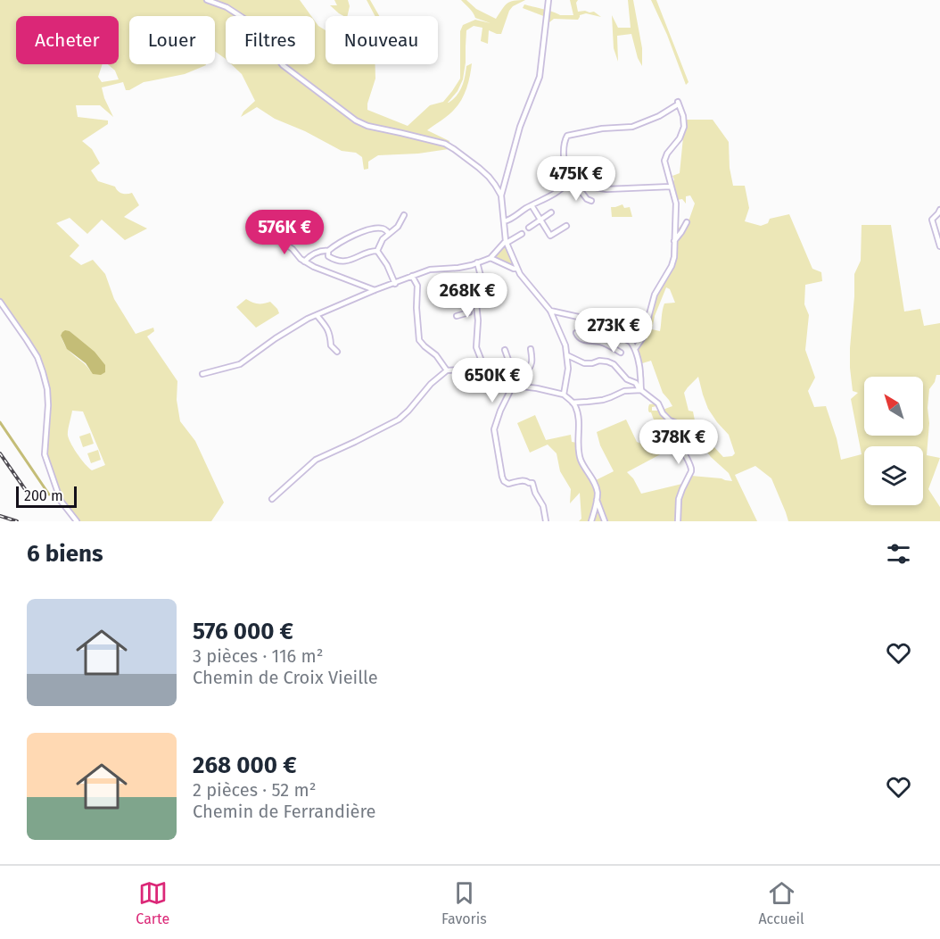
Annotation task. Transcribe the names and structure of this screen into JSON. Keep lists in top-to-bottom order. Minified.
{"scale_bar":"200 m","north":"top left","page":{"chip":["Acheter","Louer","Filtres","Nouveau"],"price":["475K €","576K €","268K €","273K €","650K €","378K €"],"scale":"200 m","heading":"6 biens","list":[{"name":"576 000 €","note":"3 pièces · 116 m² · Chemin de Croix Vieille"},{"name":"268 000 €","note":"2 pièces · 52 m² · Chemin de Ferrandière"}],"tabs":["Carte","Favoris","Accueil"]}}
